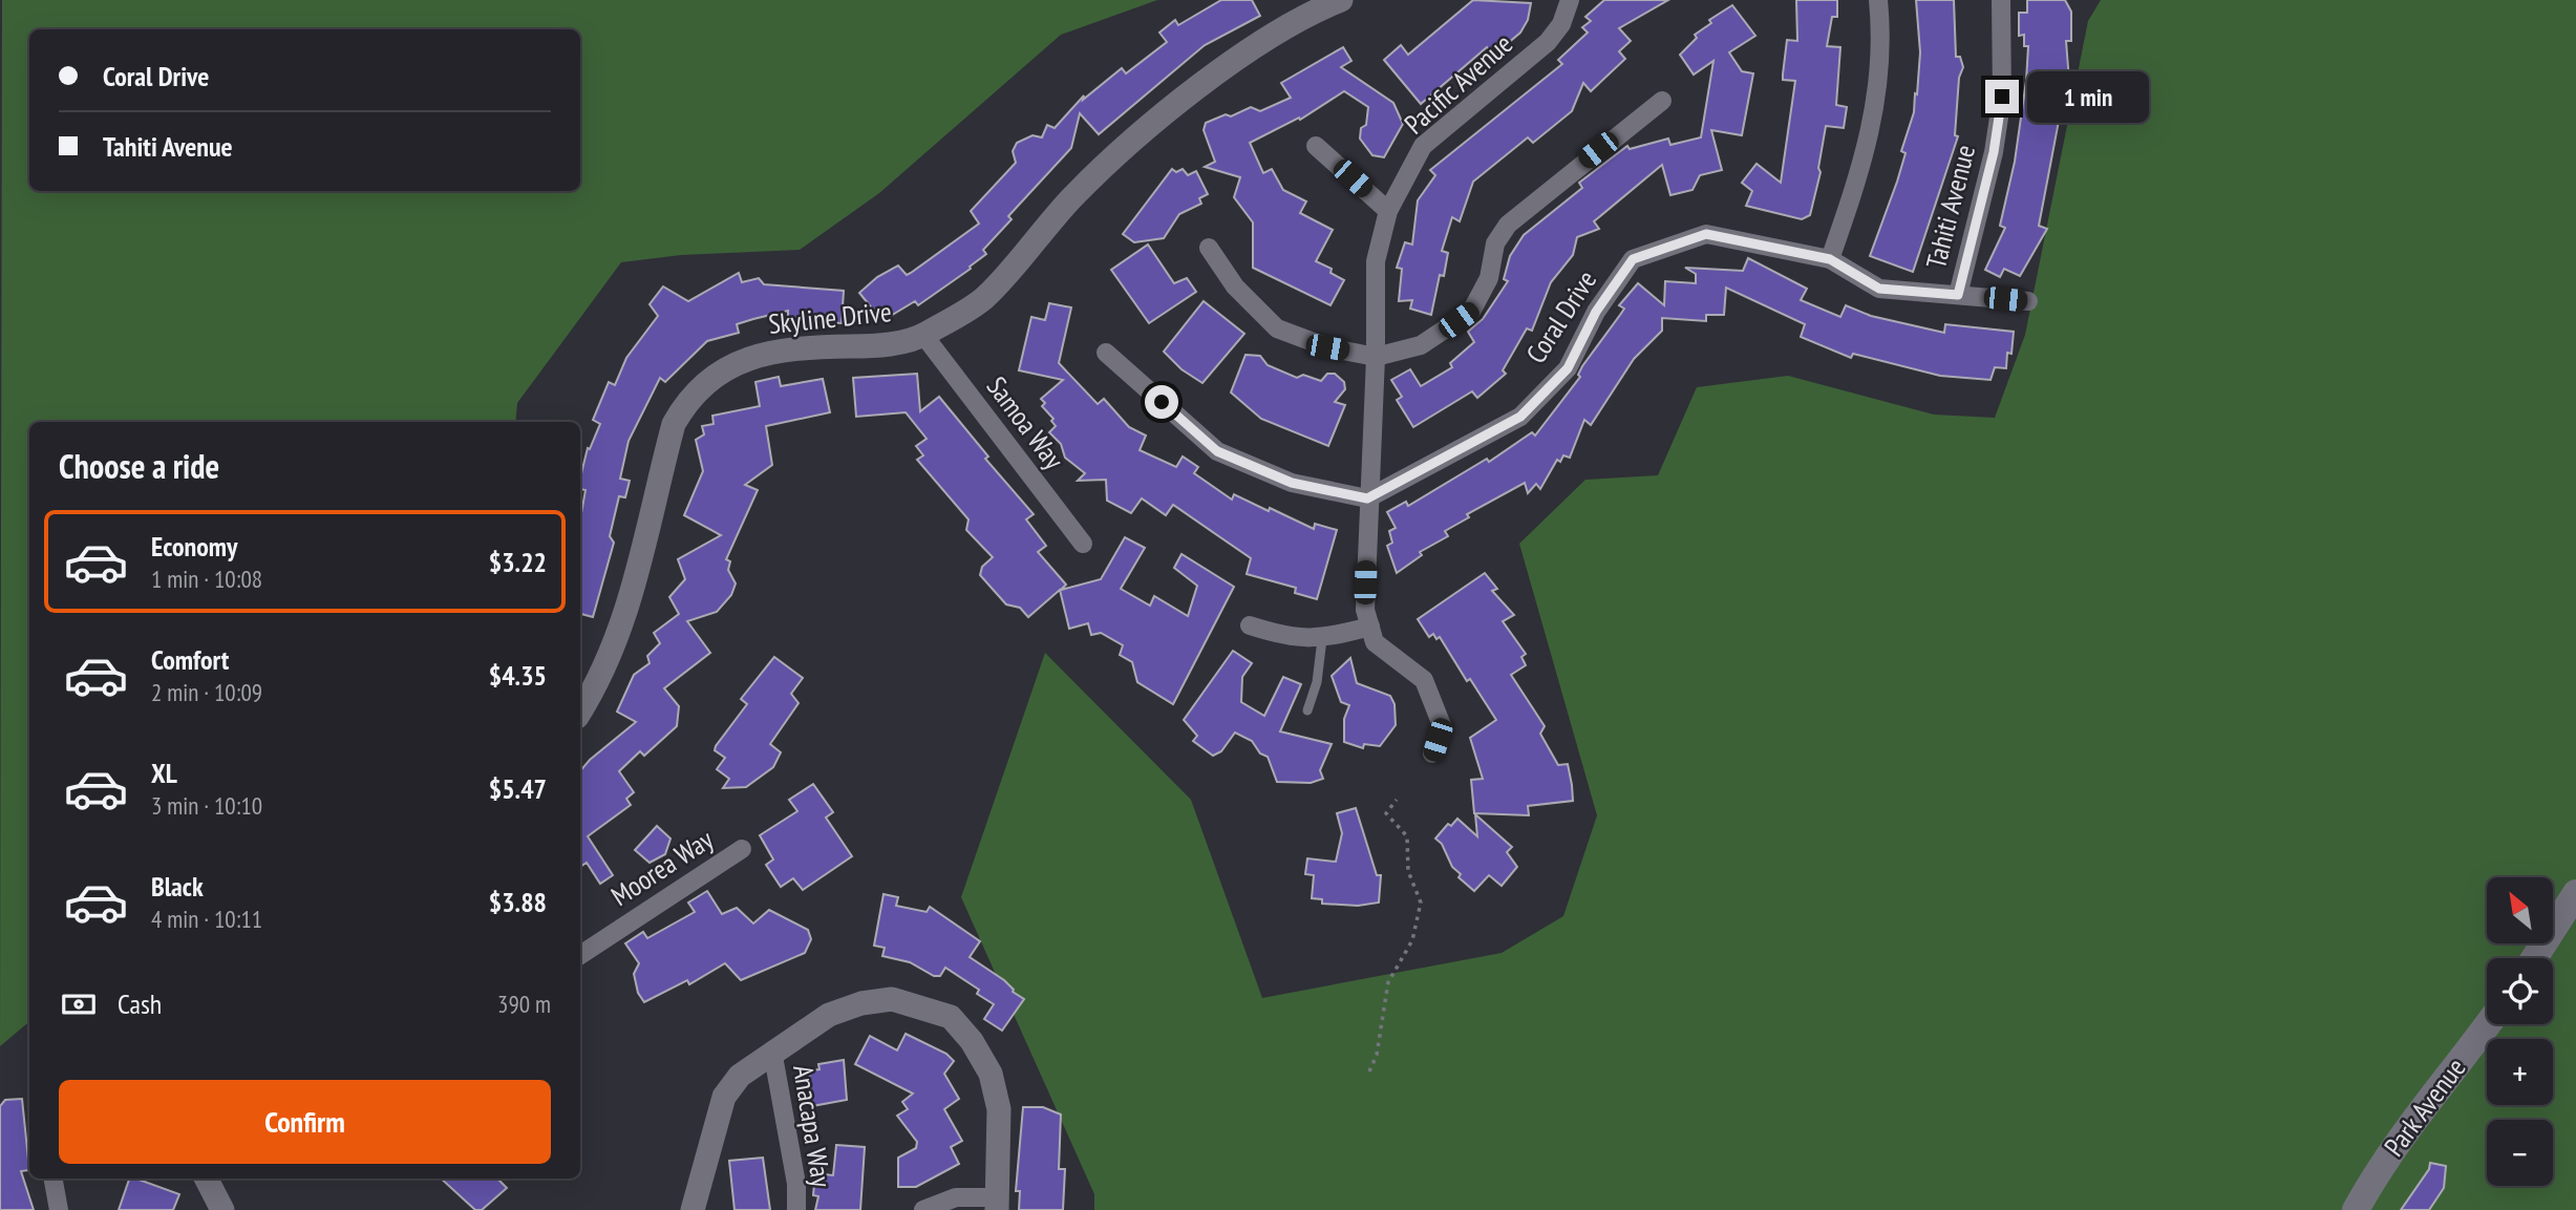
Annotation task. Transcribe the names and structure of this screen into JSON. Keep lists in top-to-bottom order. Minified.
{"streets":{"main road":["Park Avenue"],"street":["Pacific Avenue","Tahiti Avenue","Coral Drive","Skyline Drive","Samoa Way","Moorea Way","Anacapa Way"]},"crossings":[["Pacific Avenue","Coral Drive"],["Tahiti Avenue","Coral Drive"],["Skyline Drive","Samoa Way"]],"north":"top left","page":{"banner":["Coral Drive","Tahiti Avenue"],"bubble":"1 min","heading":"Choose a ride","list":[{"name":"Economy","note":"1 min · 10:08","value":"$3.22"},{"name":"Comfort","note":"2 min · 10:09","value":"$4.35"},{"name":"XL","note":"3 min · 10:10","value":"$5.47"},{"name":"Black","note":"4 min · 10:11","value":"$3.88"}],"map_buttons":["+","−"],"pay":["Cash","390 m"],"buttons":"Confirm"}}
